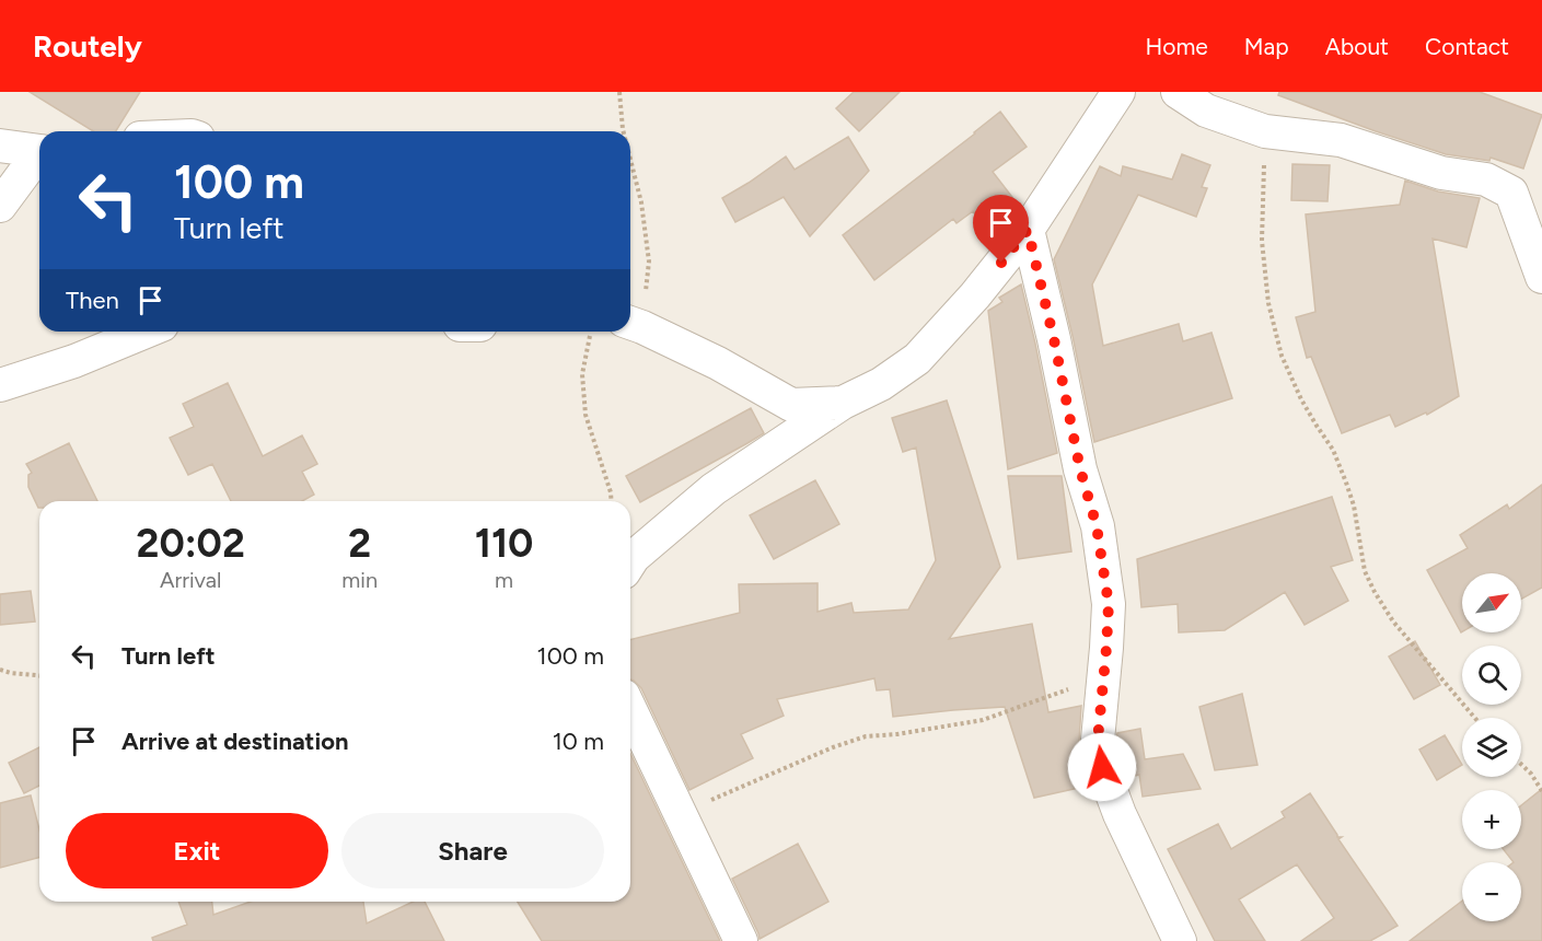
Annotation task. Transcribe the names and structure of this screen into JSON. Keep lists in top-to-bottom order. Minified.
{"north":"top right","page":{"header":"Routely","nav":["Home","Map","About","Contact"],"turn":["100 m","Turn left"],"then":"Then","eta":["20:02","Arrival","2","min","110","m"],"map_buttons":["+","−"],"list":[{"name":"Turn left","value":"100 m"},{"name":"Arrive at destination","value":"10 m"}],"buttons":["Exit","Share"]}}
